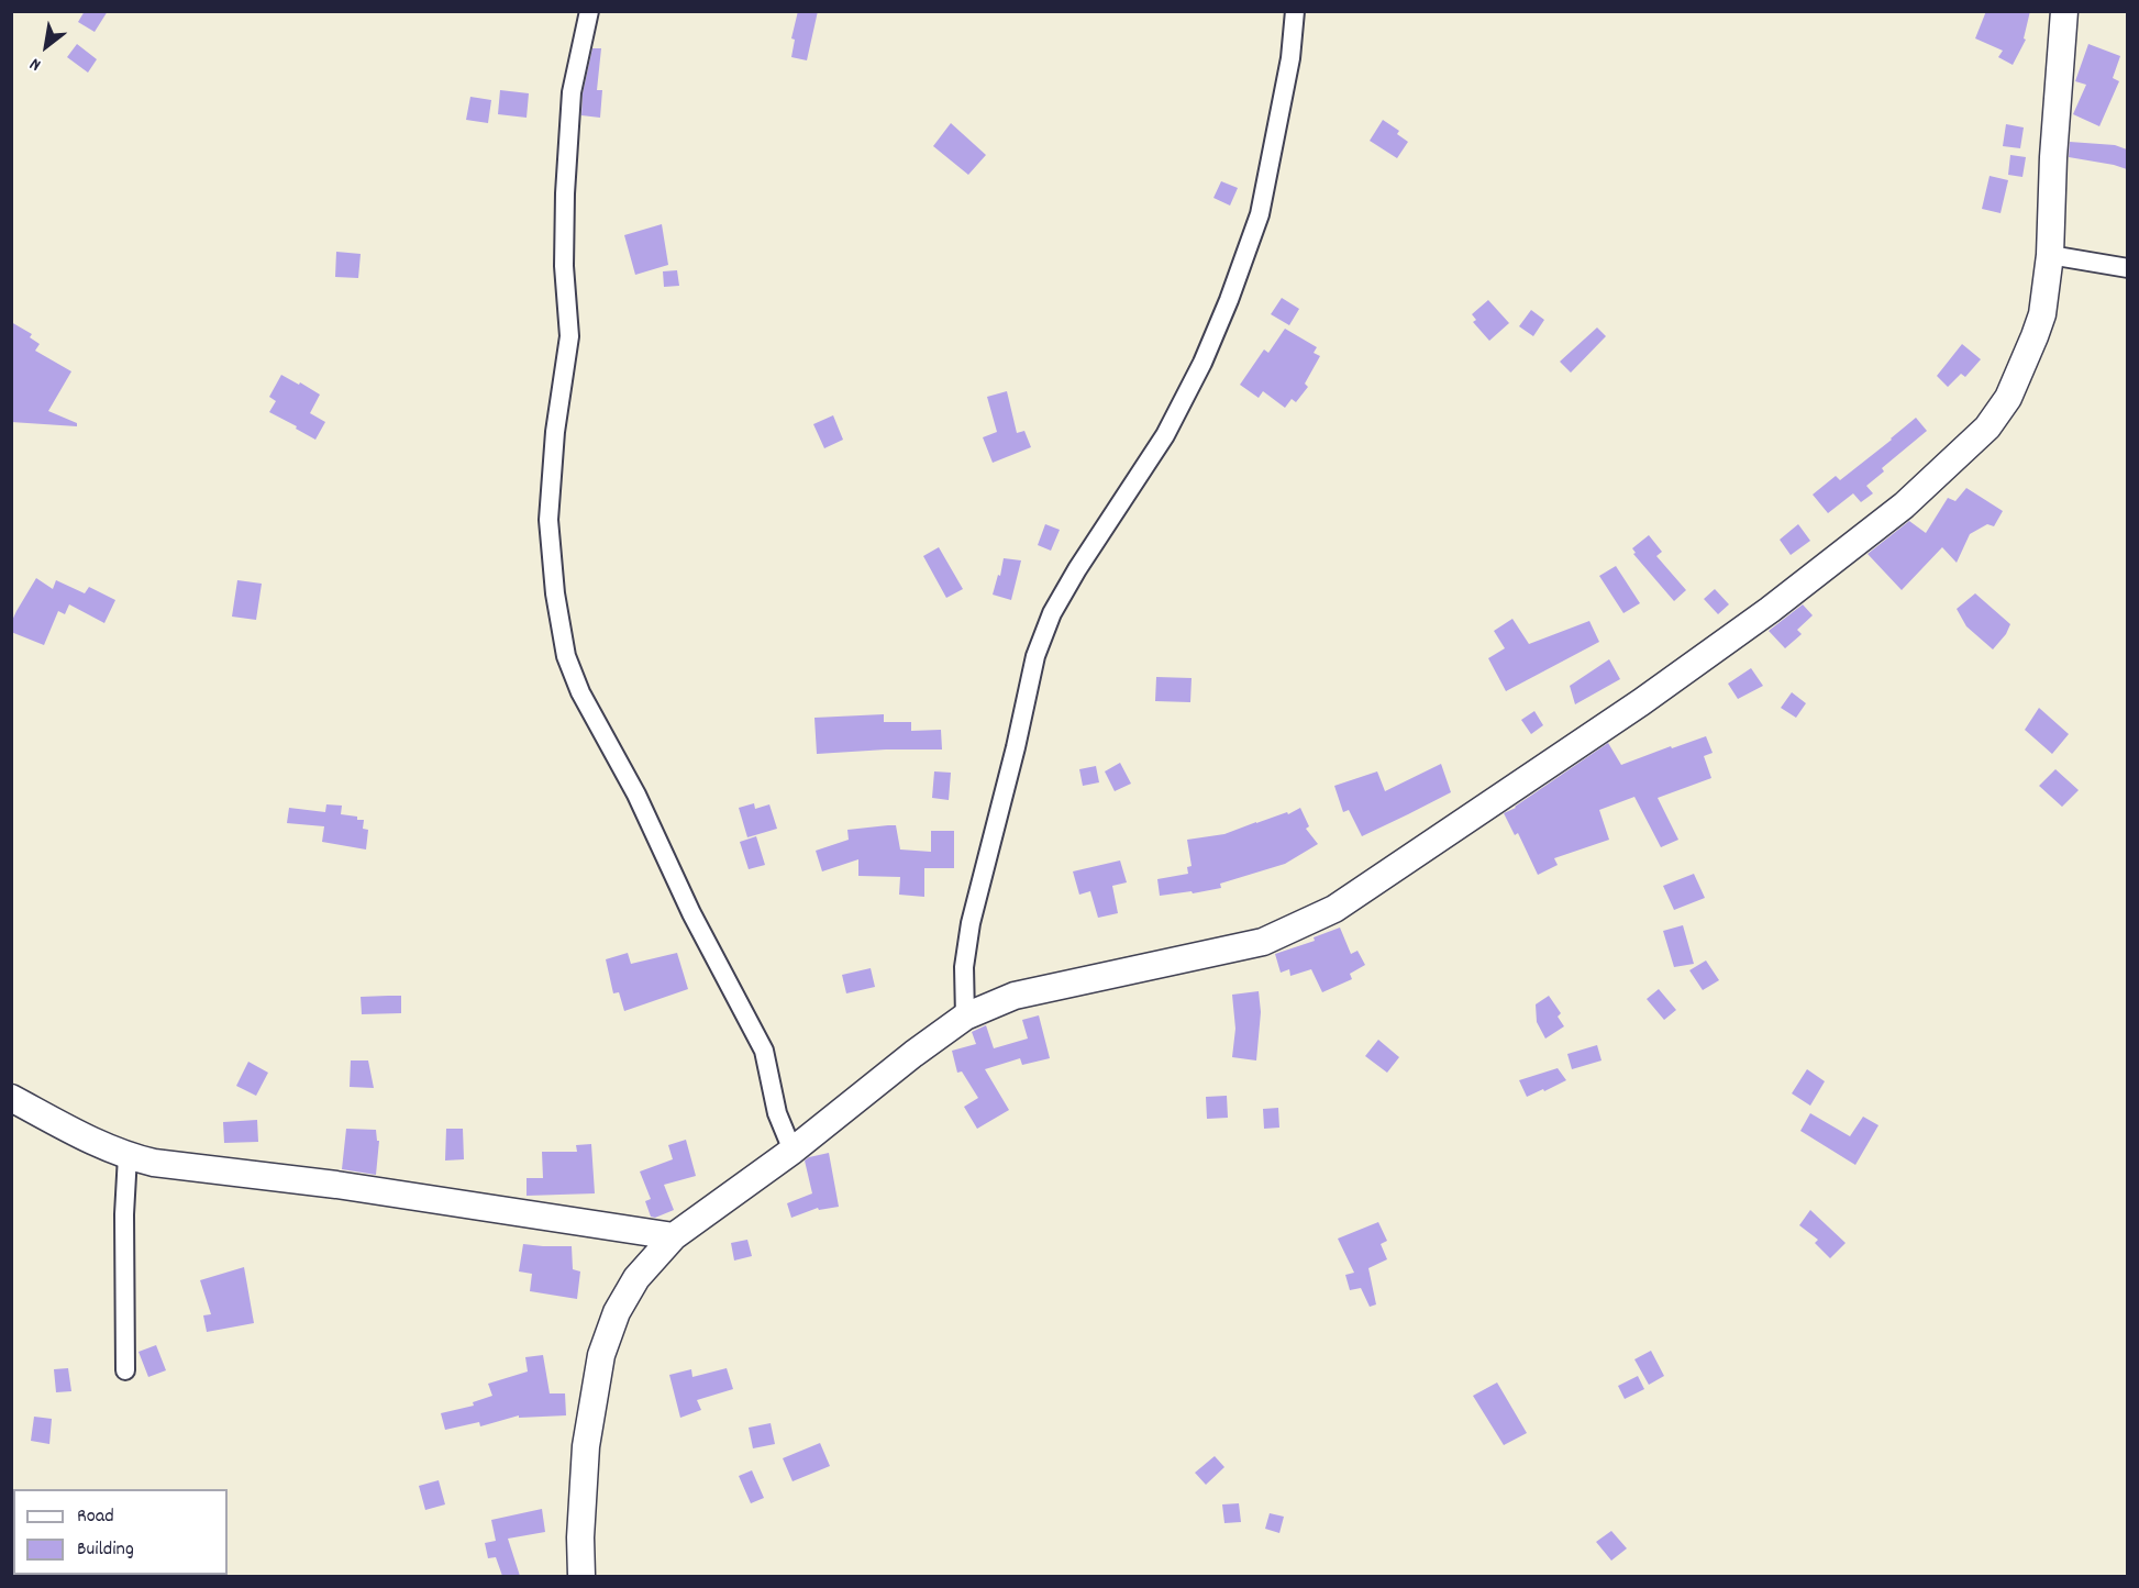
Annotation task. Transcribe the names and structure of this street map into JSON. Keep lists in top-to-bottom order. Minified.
{"legend":["Road","Building"],"north":"bottom left"}
